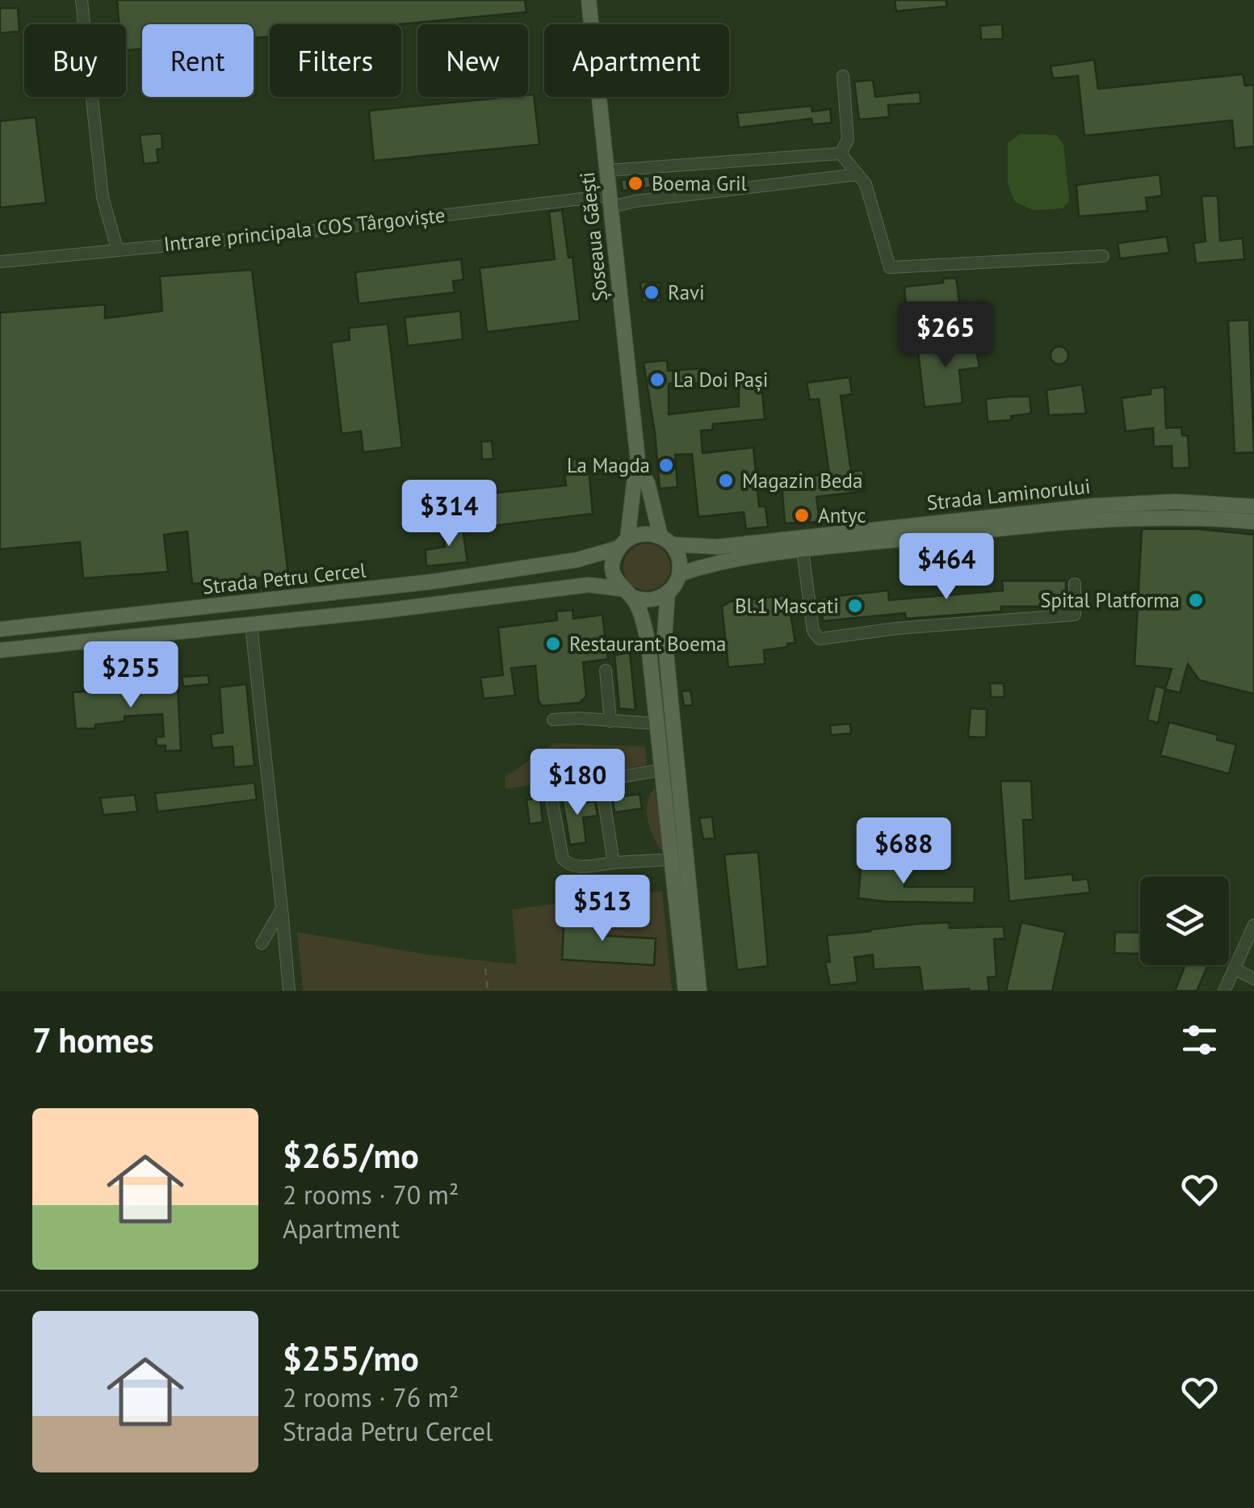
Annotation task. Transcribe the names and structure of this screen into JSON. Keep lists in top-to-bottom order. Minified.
{"streets":{"main road":["Șoseaua Găești","Strada Laminorului","Strada Petru Cercel"],"lane":["Intrare principala COS Târgoviște"]},"crossings":[["Intrare principala COS Târgoviște","Șoseaua Găești"],["Strada Laminorului","Strada Petru Cercel"]],"places":["Boema Gril","Ravi","La Doi Pași","La Magda","Magazin Beda","Antyc","Spital Platforma","Bl.1 Mascati","Restaurant Boema"],"page":{"chip":["Buy","Rent","Filters","New","Apartment"],"price":["$265","$314","$464","$255","$180","$688","$513"],"heading":"7 homes","list":[{"name":"$265/mo","note":"2 rooms · 70 m² · Apartment"},{"name":"$255/mo","note":"2 rooms · 76 m² · Strada Petru Cercel"}]}}
